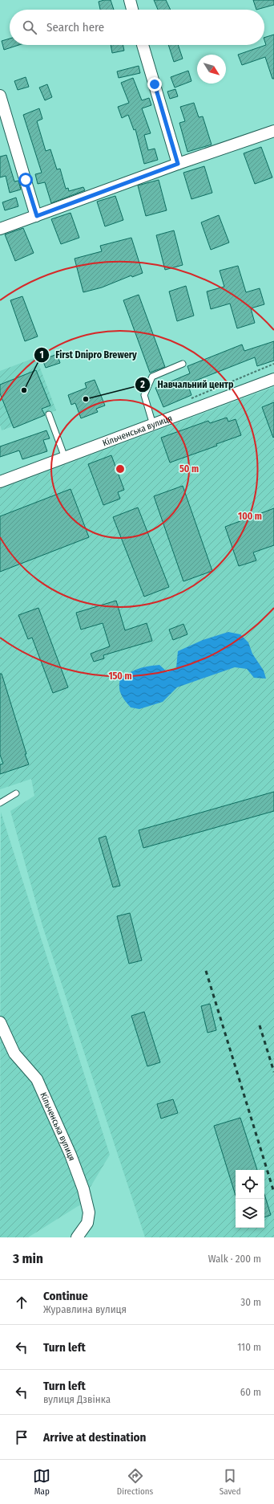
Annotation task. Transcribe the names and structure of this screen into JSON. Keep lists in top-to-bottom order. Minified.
{"streets":{"street":["Кільченська вулиця"]},"places":["First Dnipro Brewery","Навчальний центр"],"north":"bottom right","page":{"search":"Search here","heading":["3 min","Walk · 200 m"],"list":[["Continue","Журавлина вулиця","30 m"],["Turn left","110 m"],["Turn left","вулиця Дзвінка","60 m"],"Arrive at destination"],"nav":["Map","Directions","Saved"]},"rings":["50 m","100 m","150 m"]}
